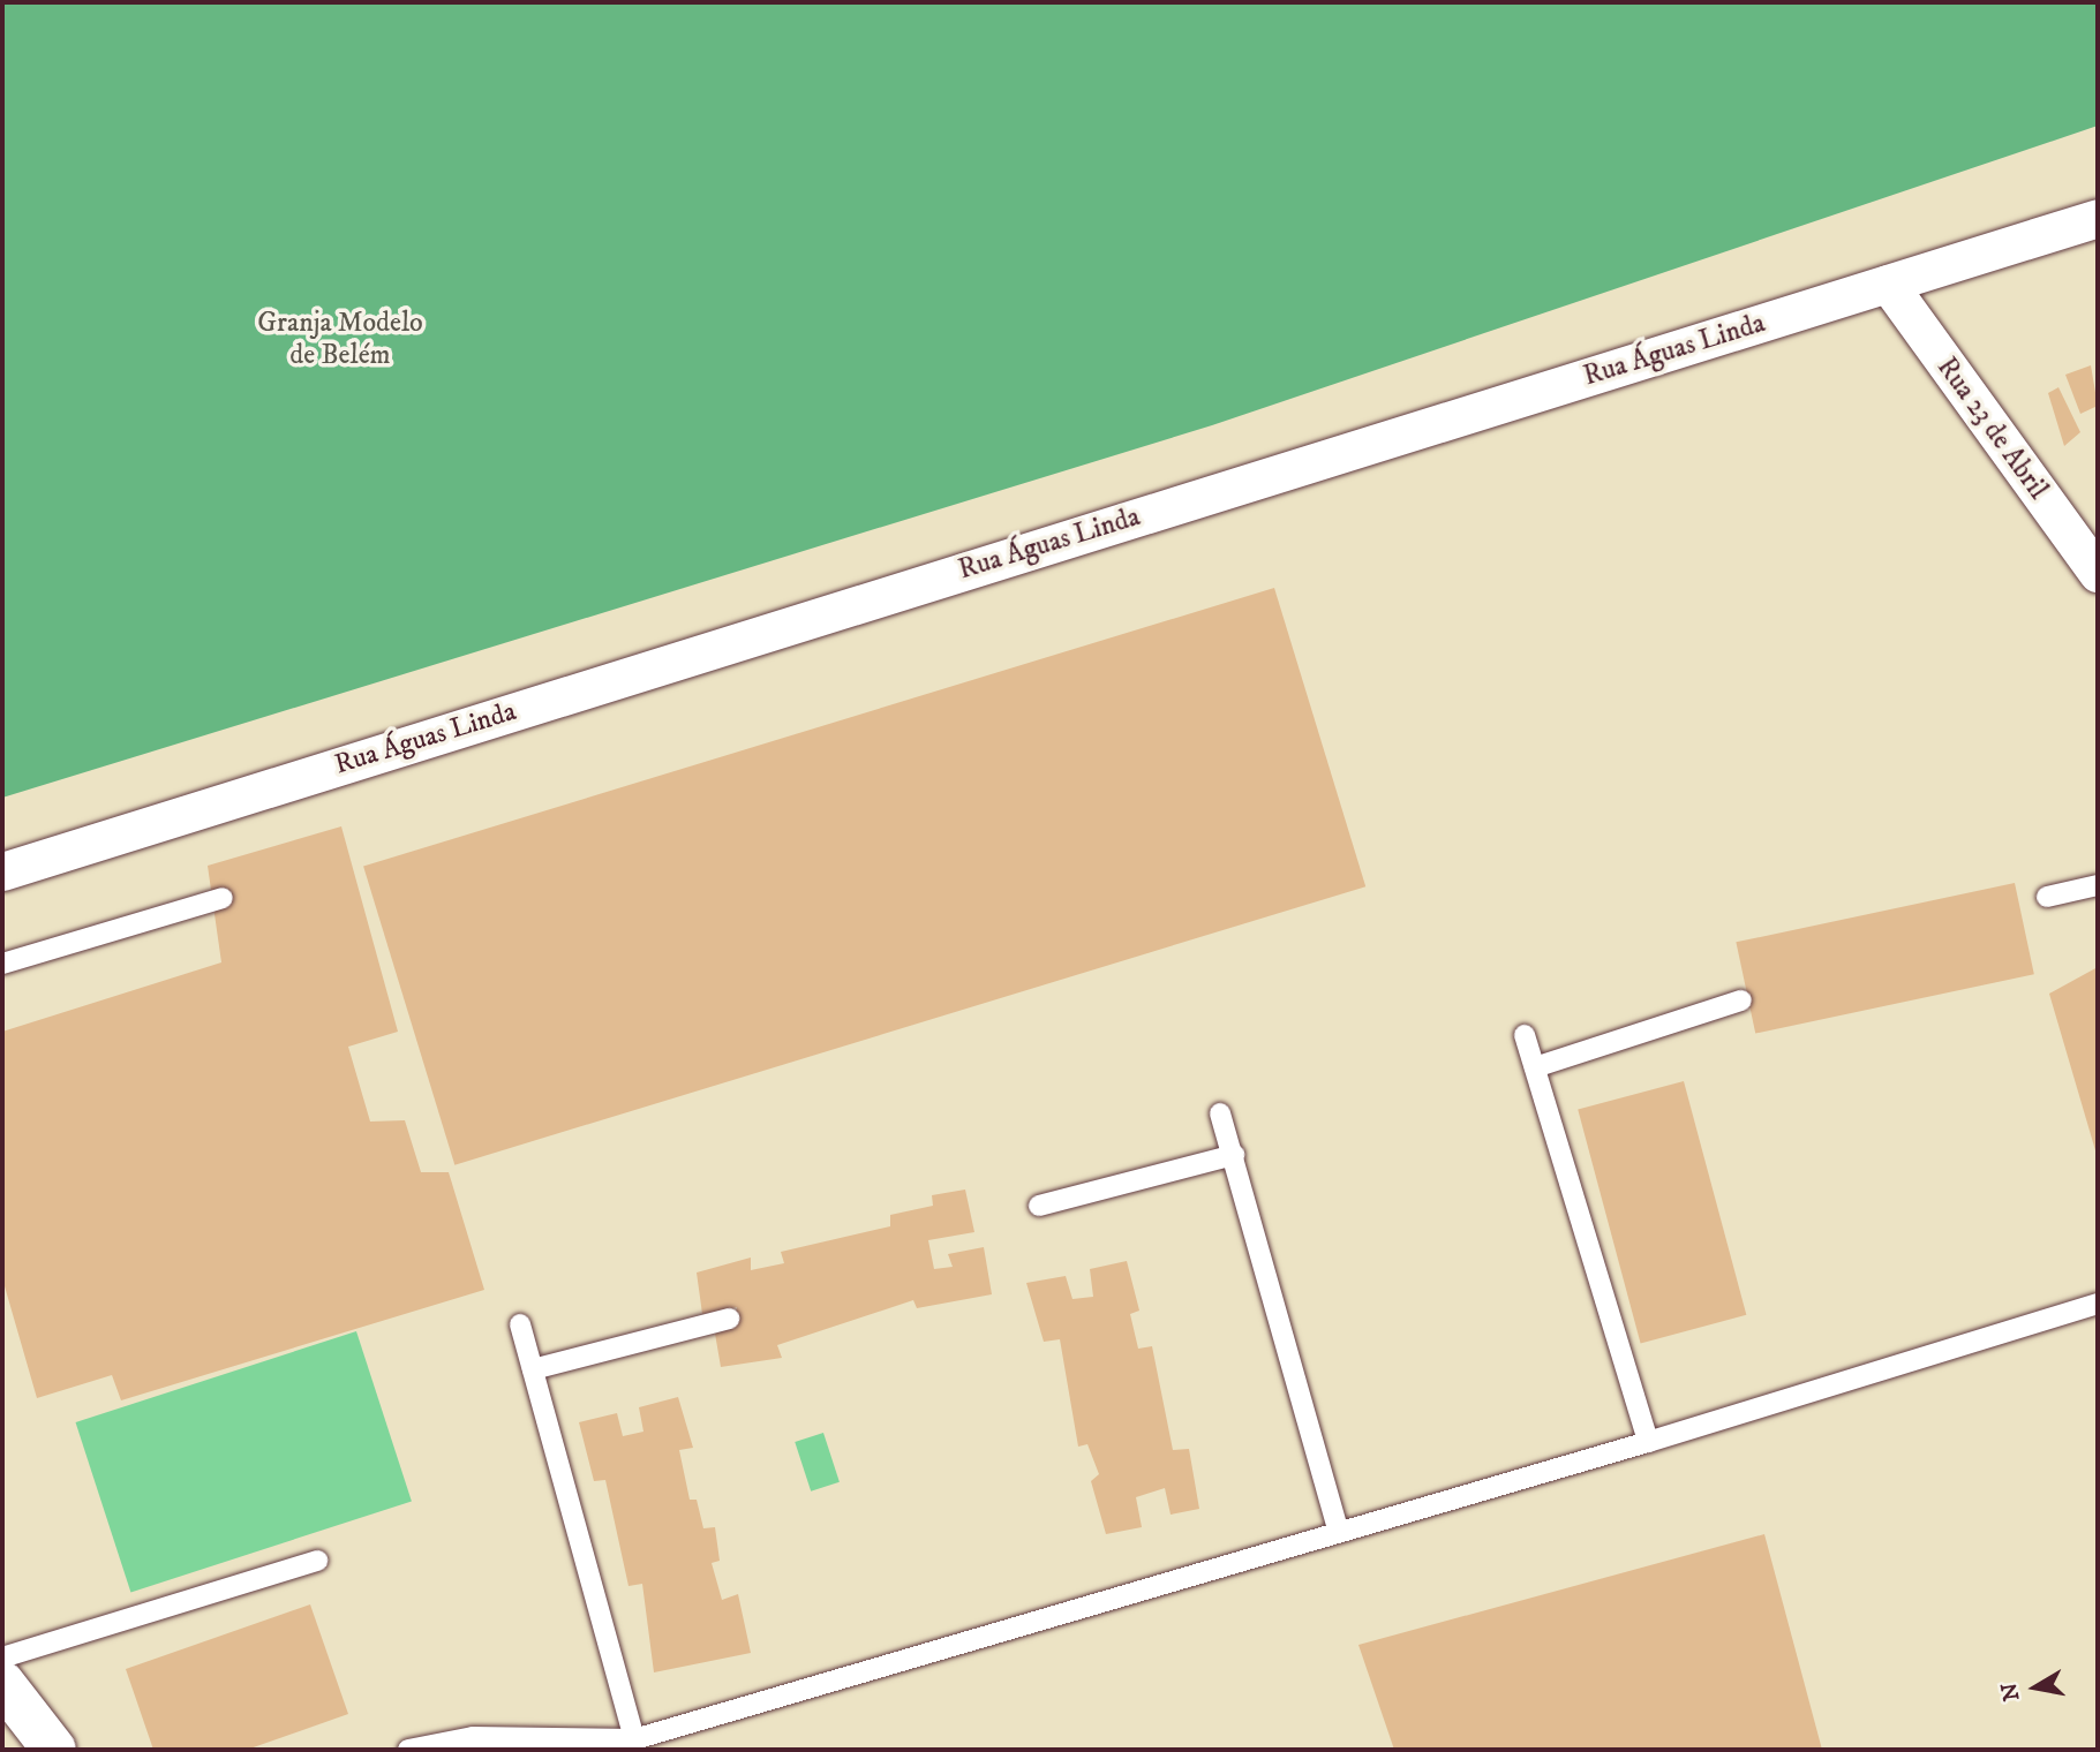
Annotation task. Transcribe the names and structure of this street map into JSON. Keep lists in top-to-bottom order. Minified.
{"streets":{"street":["Rua Águas Linda","Rua 23 de Abril"]},"crossings":[["Rua Águas Linda","Rua 23 de Abril"]],"parks":["Granja Modelo de Belém"],"north":"left"}
